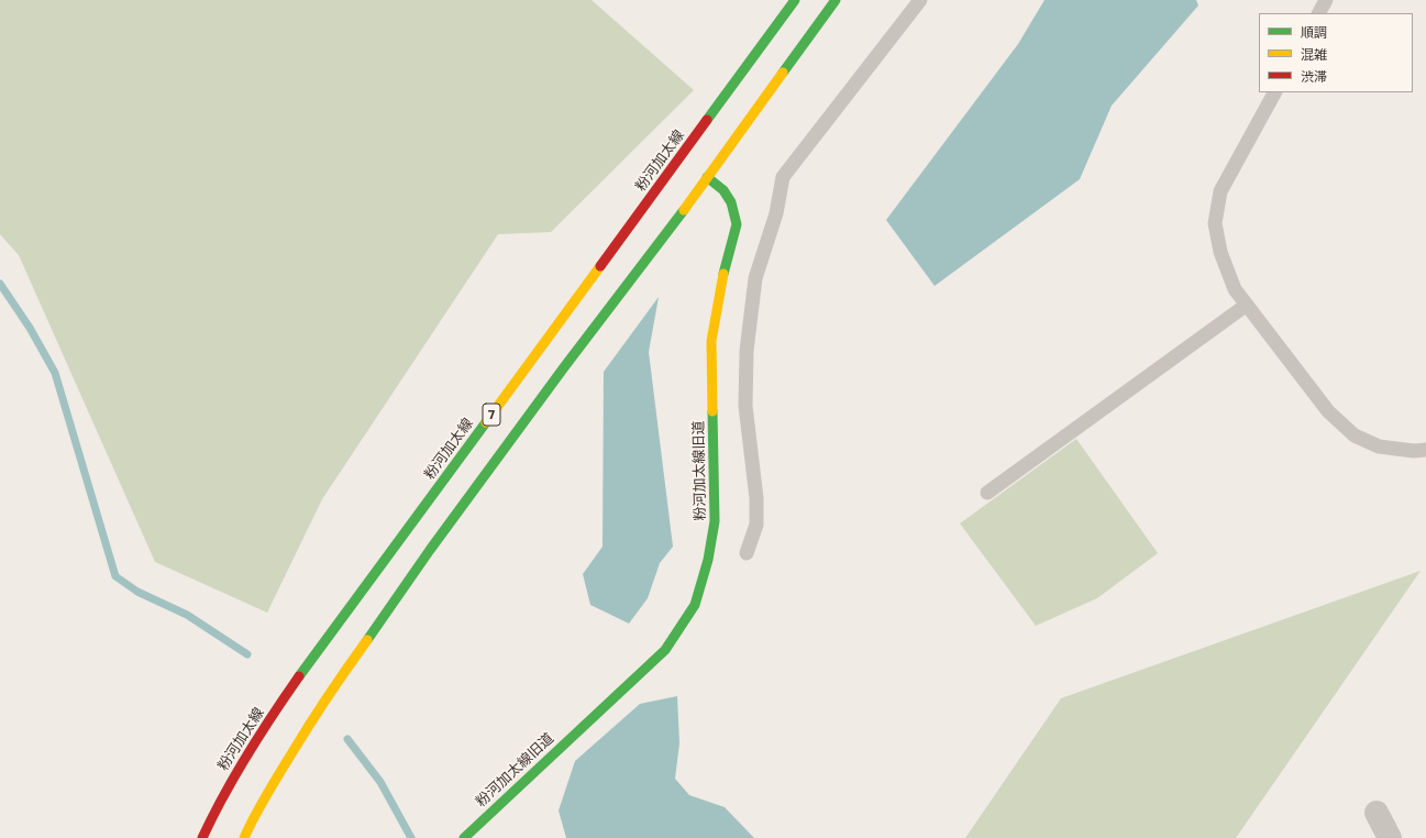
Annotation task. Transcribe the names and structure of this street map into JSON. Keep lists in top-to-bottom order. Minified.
{"streets":{"main road":["粉河加太線","7","粉河加太線旧道"]},"crossings":[["7","粉河加太線旧道"]],"legend":["順調","混雑","渋滞"]}
